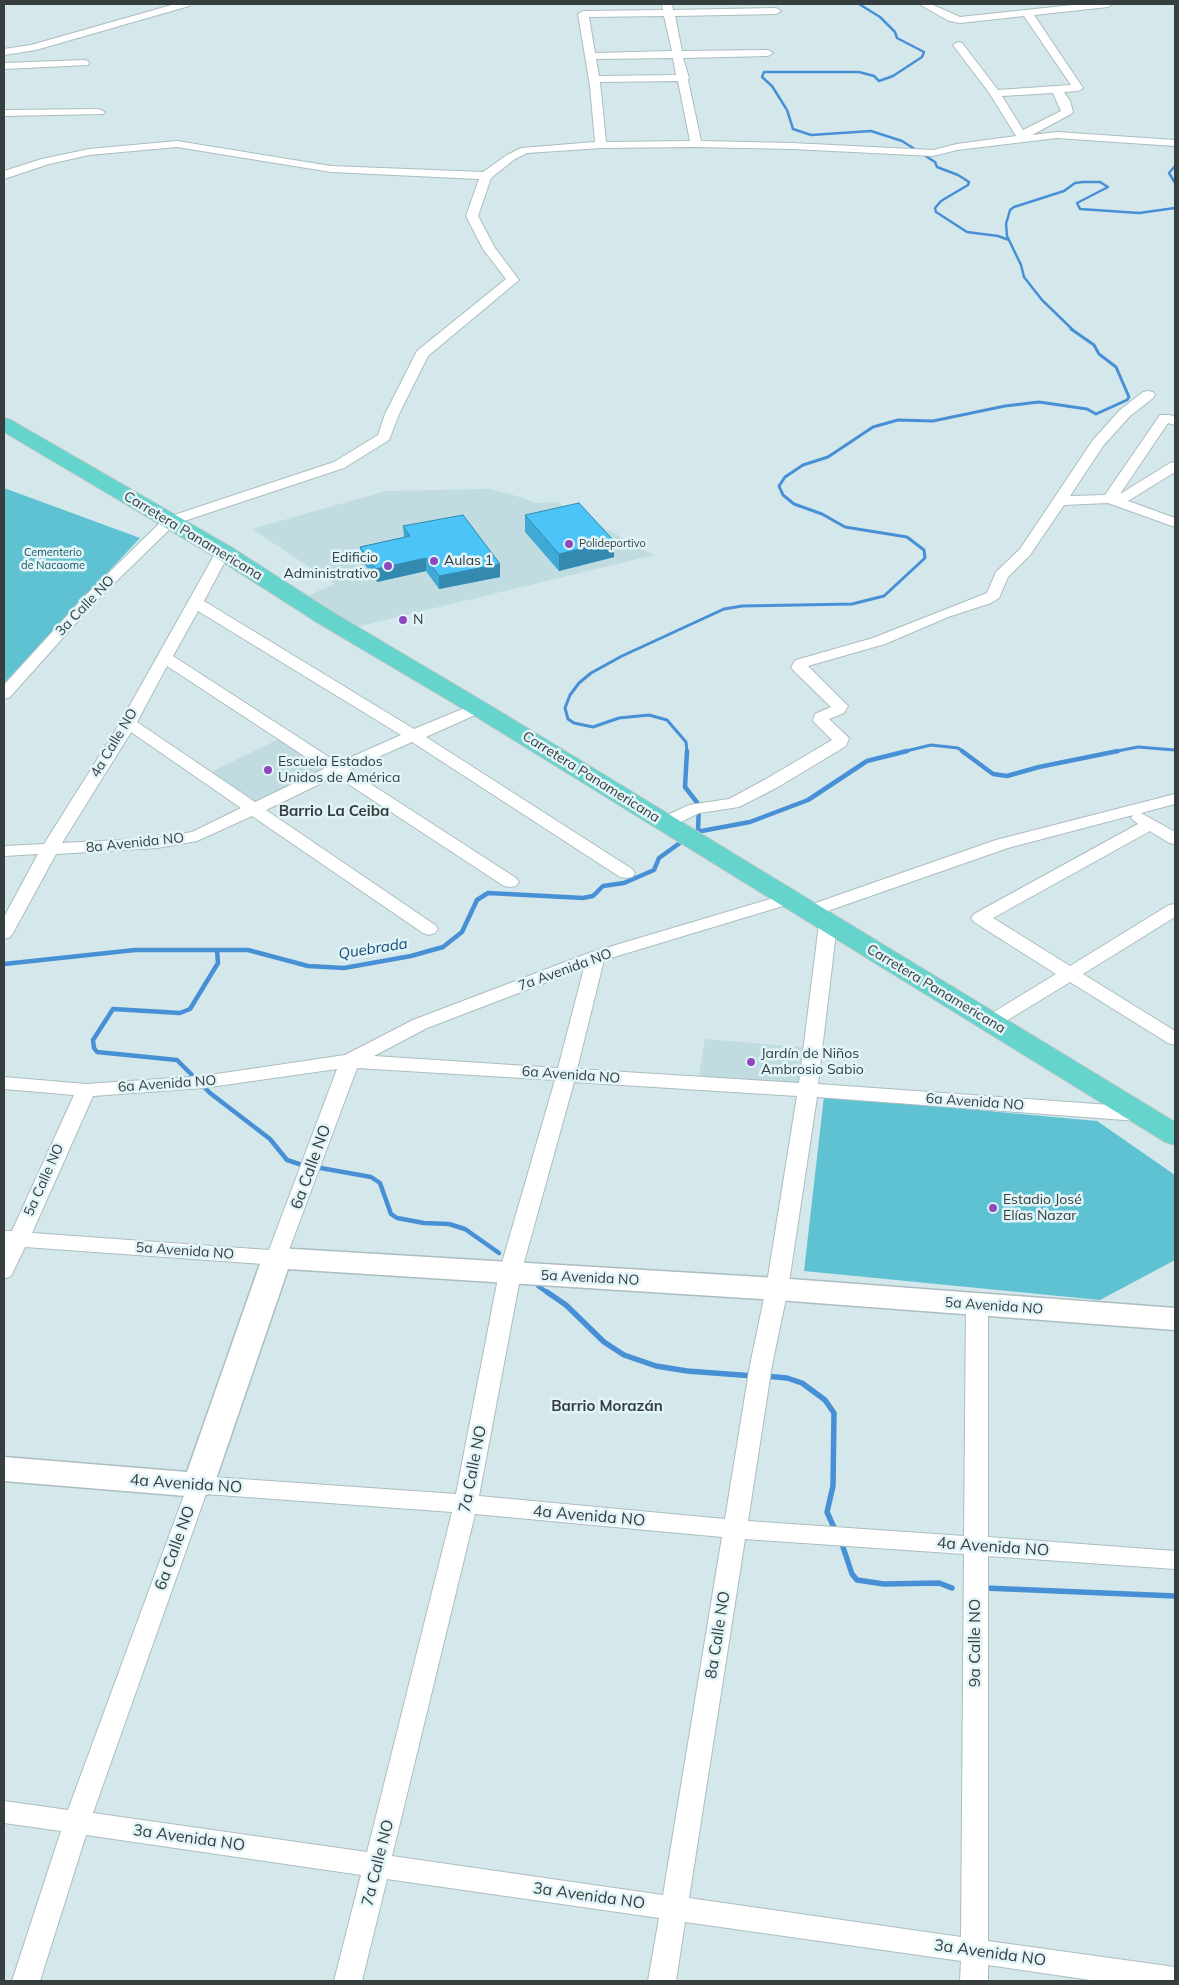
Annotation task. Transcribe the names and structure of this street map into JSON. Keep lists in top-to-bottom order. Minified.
{"streets":{"highway":["Carretera Panamericana"],"street":["3a Calle NO","4a Calle NO","8a Avenida NO","7a Avenida NO","6a Avenida NO","6a Calle NO","5a Calle NO","5a Avenida NO","7a Calle NO","4a Avenida NO","8a Calle NO","9a Calle NO","3a Avenida NO"]},"crossings":[["Carretera Panamericana","3a Calle NO"],["Carretera Panamericana","4a Calle NO"],["Carretera Panamericana","8a Avenida NO"],["Carretera Panamericana","7a Avenida NO"],["Carretera Panamericana","6a Avenida NO"],["Carretera Panamericana","8a Calle NO"],["4a Calle NO","8a Avenida NO"],["7a Avenida NO","6a Avenida NO"],["7a Avenida NO","6a Calle NO"],["7a Avenida NO","7a Calle NO"],["7a Avenida NO","8a Calle NO"],["6a Avenida NO","6a Calle NO"],["6a Avenida NO","5a Calle NO"],["6a Avenida NO","7a Calle NO"],["6a Avenida NO","8a Calle NO"],["6a Calle NO","5a Avenida NO"],["6a Calle NO","4a Avenida NO"],["6a Calle NO","3a Avenida NO"],["5a Calle NO","5a Avenida NO"],["5a Avenida NO","7a Calle NO"],["5a Avenida NO","8a Calle NO"],["5a Avenida NO","9a Calle NO"],["7a Calle NO","4a Avenida NO"],["7a Calle NO","3a Avenida NO"],["4a Avenida NO","8a Calle NO"],["4a Avenida NO","9a Calle NO"],["8a Calle NO","3a Avenida NO"],["9a Calle NO","3a Avenida NO"]],"districts":["Barrio La Ceiba","Barrio Morazán"],"water":["Quebrada"],"parks":["Cementerio de Nacaome"],"places":["Polideportivo","Aulas 1","Edificio Administrativo","N","Escuela Estados Unidos de América","Jardín de Niños Ambrosio Sabio","Estadio José Elías Nazar"]}
